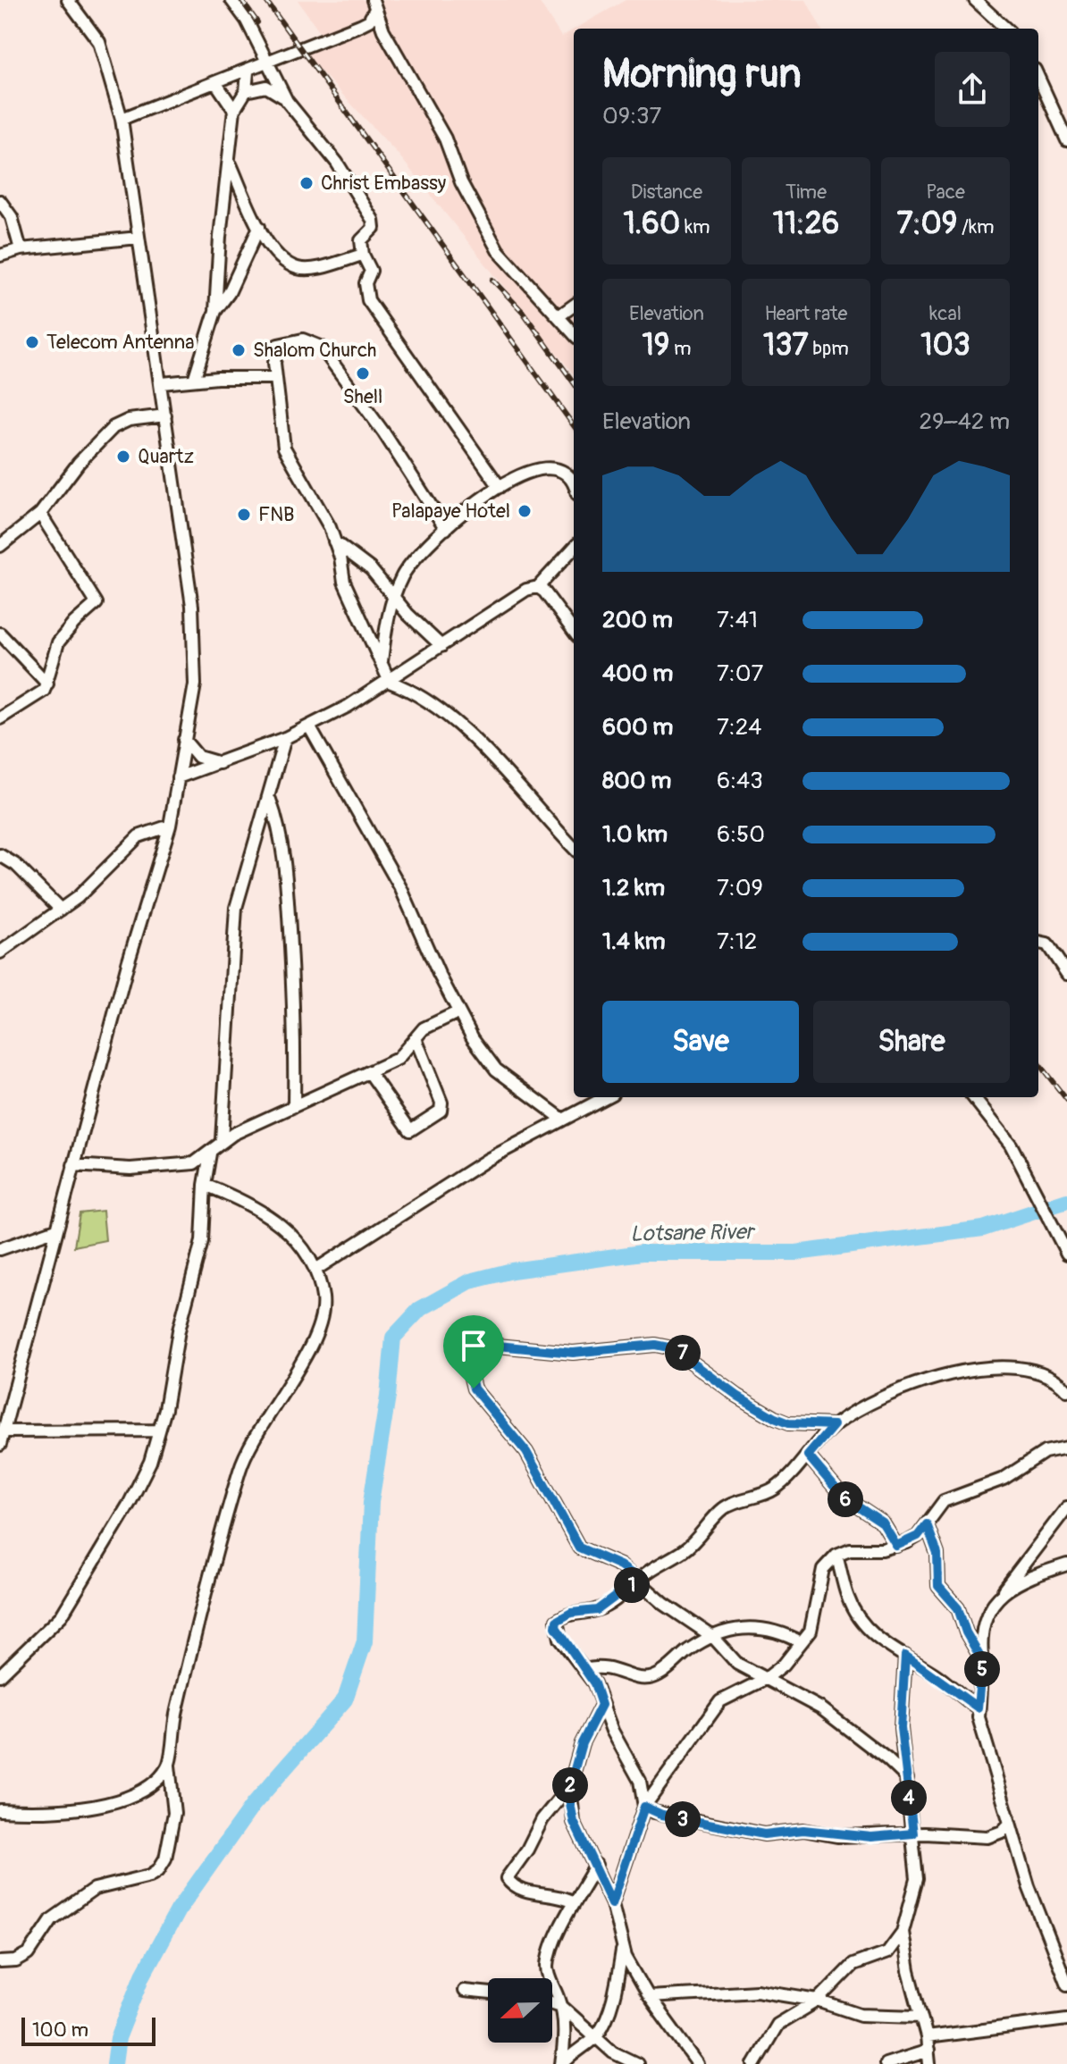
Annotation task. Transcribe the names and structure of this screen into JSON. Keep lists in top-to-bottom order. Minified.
{"water":["Lotsane River"],"places":["Christ Embassy","Telecom Antenna","Shalom Church","Shell","Quartz","Palapaye Hotel","FNB"],"scale_bar":"100 m","north":"left","page":{"heading":["Morning run","09:37"],"stats":[["Distance","1.60 km"],["Time","11:26"],["Pace","7:09 /km"],["Elevation","19 m"],["Heart rate","137 bpm"],["kcal","103"]],"chart":["Elevation","29–42 m"],"list":[{"name":"200 m","note":"7:41"},{"name":"400 m","note":"7:07"},{"name":"600 m","note":"7:24"},{"name":"800 m","note":"6:43"},{"name":"1.0 km","note":"6:50"},{"name":"1.2 km","note":"7:09"},{"name":"1.4 km","note":"7:12"}],"buttons":["Save","Share"],"pins":["7","6","1","5","2","4","3"],"scale":"100 m"}}
